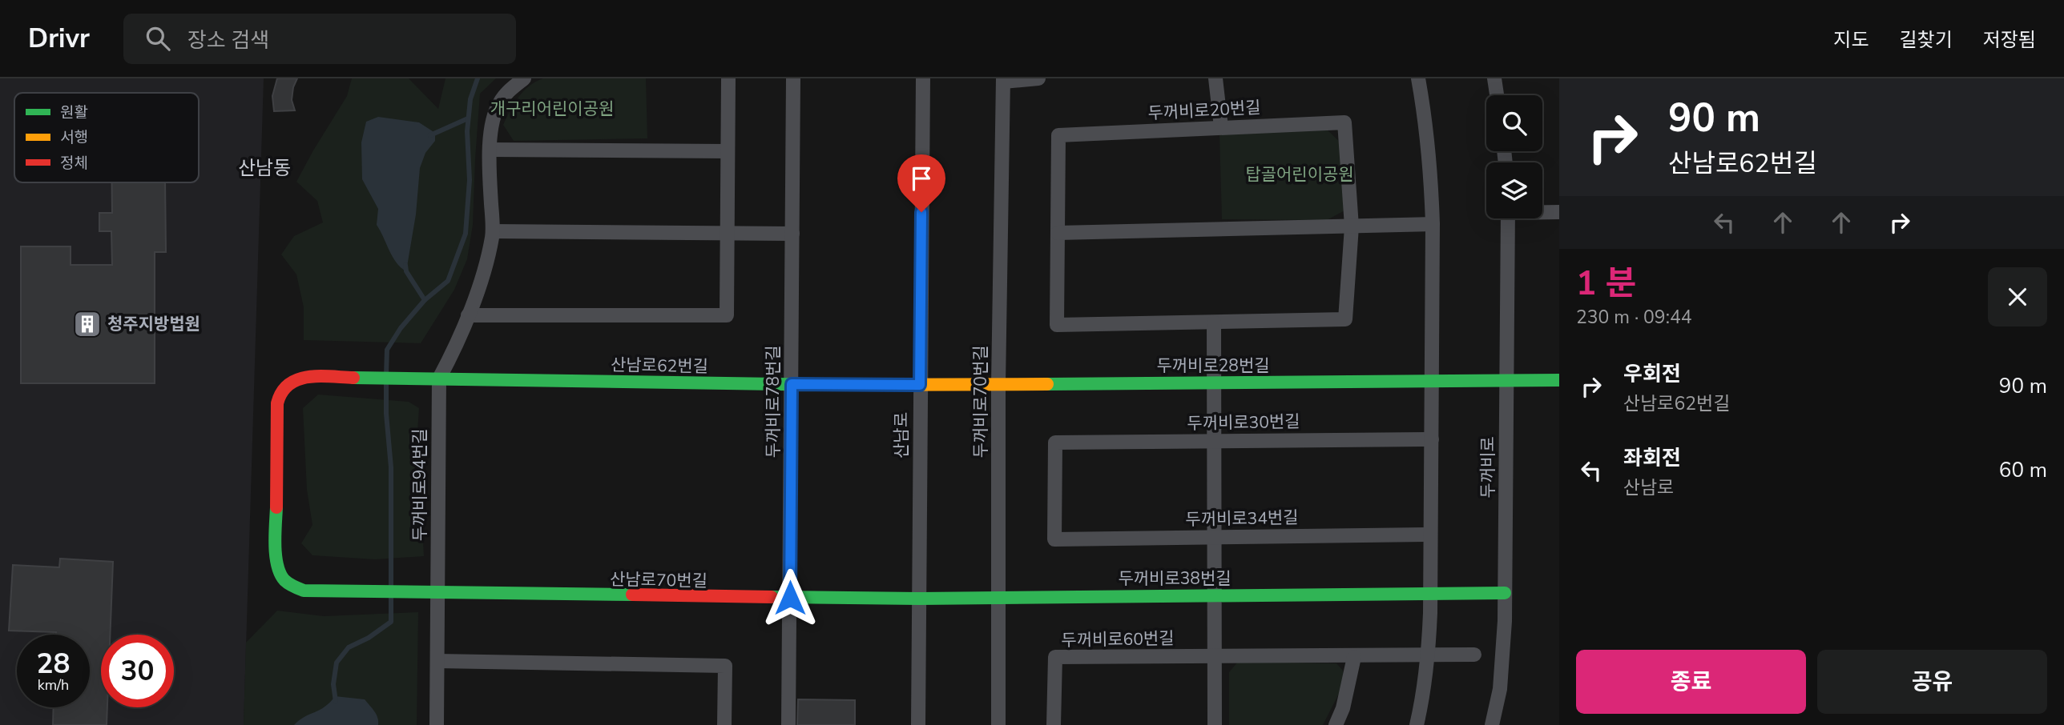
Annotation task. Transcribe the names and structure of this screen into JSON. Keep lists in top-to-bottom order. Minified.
{"streets":{"street":["두꺼비로20번길","산남로62번길","두꺼비로28번길","두꺼비로78번길","두꺼비로70번길","두꺼비로30번길","산남로","두꺼비로","두꺼비로94번길","두꺼비로34번길","두꺼비로38번길","산남로70번길","두꺼비로60번길"]},"crossings":[["산남로62번길","두꺼비로28번길"],["산남로62번길","두꺼비로78번길"],["산남로62번길","산남로"],["산남로62번길","두꺼비로94번길"],["산남로62번길","산남로70번길"],["두꺼비로28번길","두꺼비로70번길"],["두꺼비로28번길","산남로"],["두꺼비로28번길","두꺼비로"],["두꺼비로78번길","산남로70번길"],["두꺼비로70번길","두꺼비로38번길"],["두꺼비로30번길","두꺼비로34번길"],["산남로","두꺼비로38번길"],["산남로","산남로70번길"],["두꺼비로","두꺼비로38번길"],["두꺼비로94번길","산남로70번길"],["두꺼비로38번길","산남로70번길"]],"districts":["산남동"],"parks":["개구리어린이공원","탑골어린이공원"],"places":{"building":["청주지방법원"]},"legend":["원활","서행","정체"],"page":{"header":"Drivr","search":"장소 검색","nav":["지도","길찾기","저장됨"],"turn":["90 m","산남로62번길"],"heading":["1 분","230 m · 09:44"],"list":[{"name":"우회전","note":"산남로62번길","value":"90 m"},{"name":"좌회전","note":"산남로","value":"60 m"}],"speed":"28 km/h","limit":"30","buttons":["종료","공유"]}}
